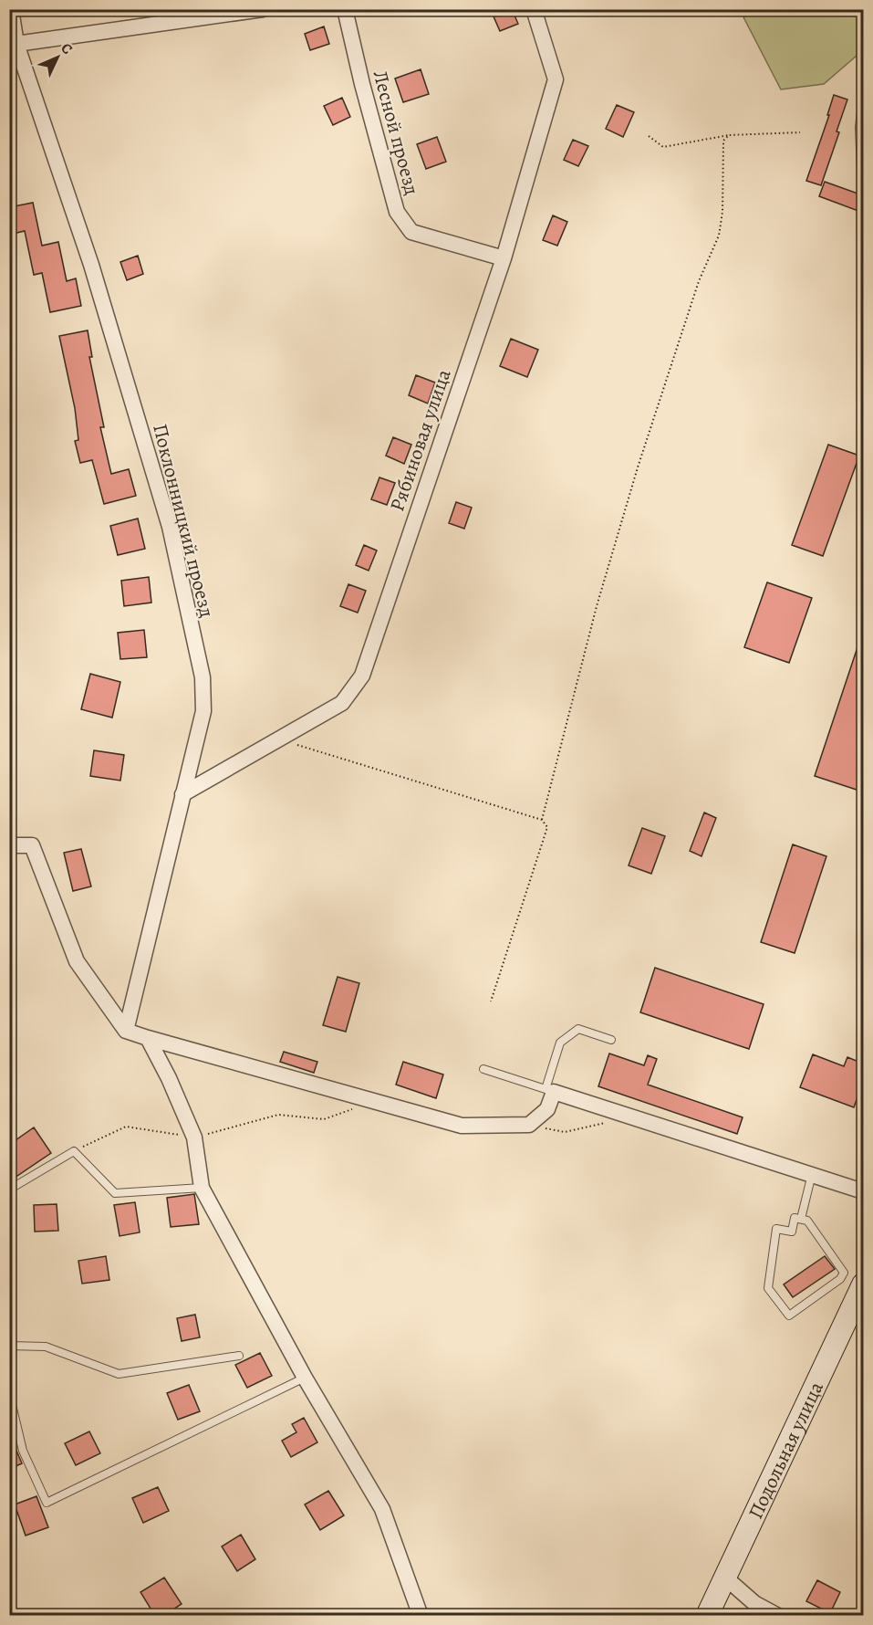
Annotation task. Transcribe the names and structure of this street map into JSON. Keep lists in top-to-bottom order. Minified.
{"streets":{"street":["Лесной проезд","Рябиновая улица","Поклонницкий проезд","Подольная улица"]},"crossings":[["Лесной проезд","Рябиновая улица"],["Рябиновая улица","Поклонницкий проезд"]],"north":"top right"}
